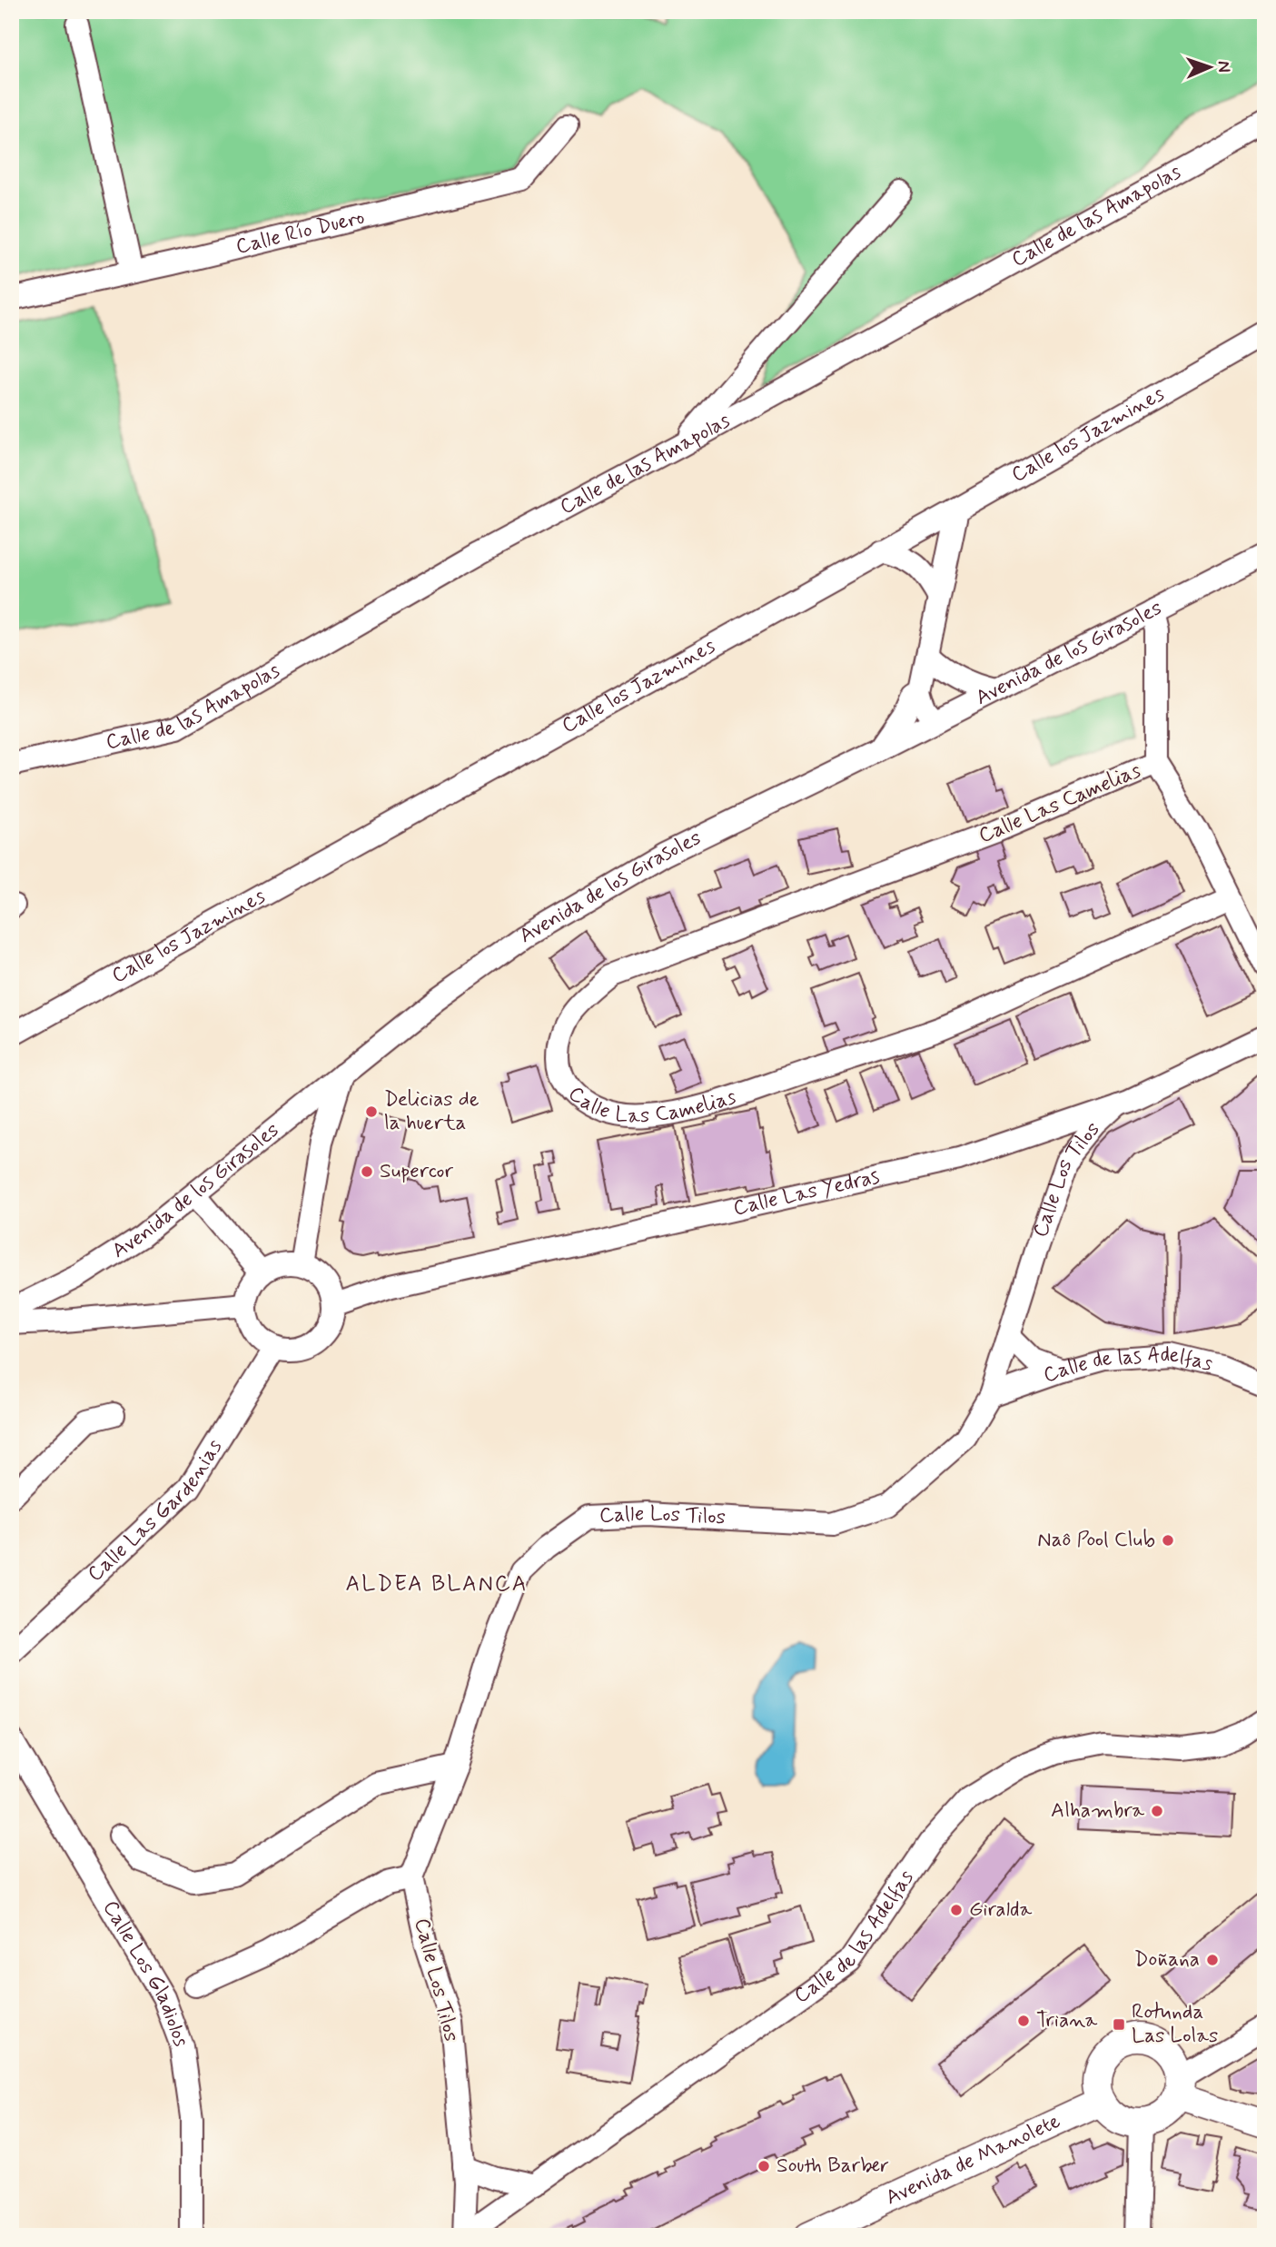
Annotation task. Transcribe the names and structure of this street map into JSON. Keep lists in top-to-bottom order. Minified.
{"streets":{"street":["Calle de las Amapolas","Calle Río Duero","Calle los Jazmines","Avenida de los Girasoles","Calle Las Camelias","Calle Los Tilos","Calle Las Yedras","Calle de las Adelfas","Calle Las Gardenias","Calle Los Gladiolos","Avenida de Manolete"]},"crossings":[["Avenida de los Girasoles","Calle Las Camelias"],["Calle Los Tilos","Calle Las Yedras"],["Calle Los Tilos","Calle de las Adelfas"],["Calle Las Yedras","Calle Las Gardenias"]],"districts":["ALDEA BLANCA"],"places":{"other":["Delicias de la huerta","Supercor","Naô Pool Club","Alhambra","Giralda","Doñana","Triana","South Barber"],"transit":["Rotunda Las Lolas"]},"north":"right"}
